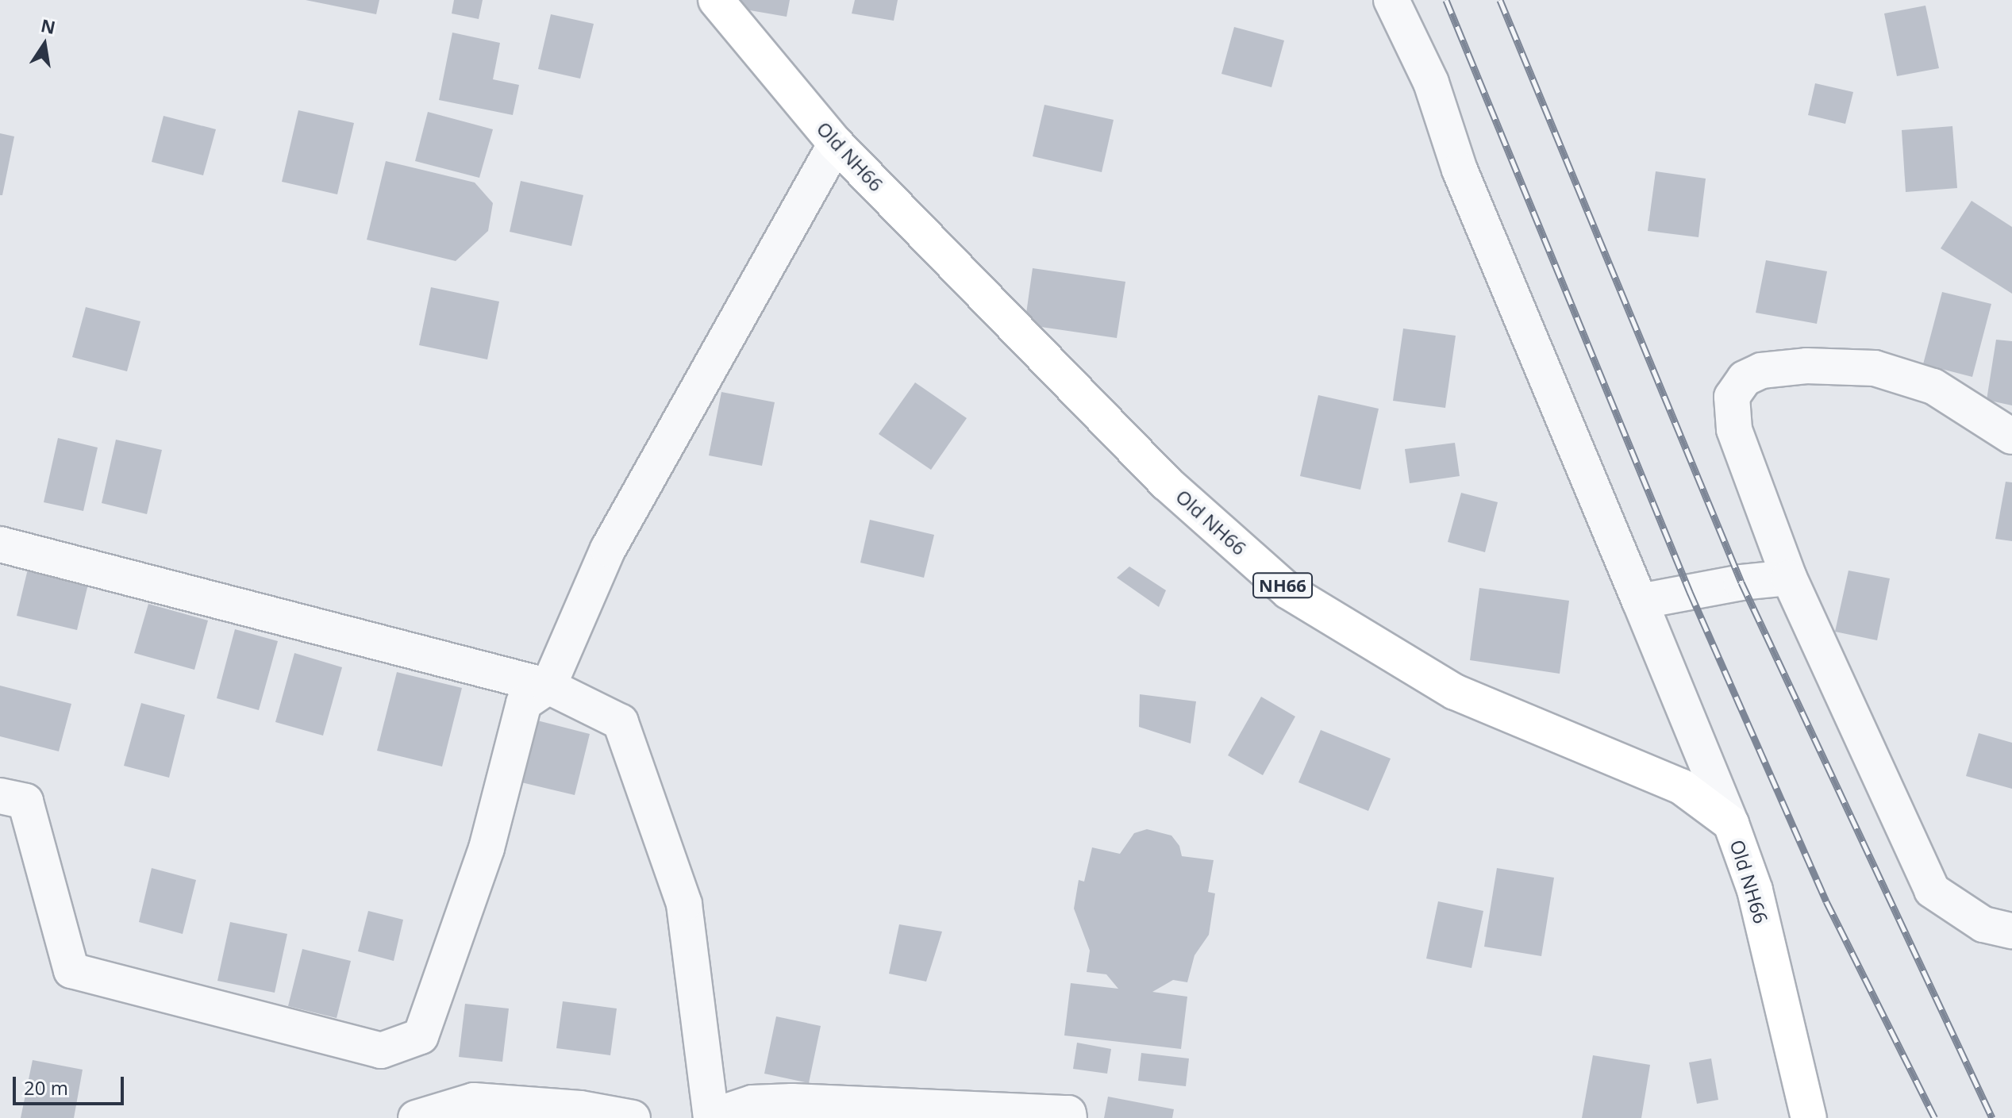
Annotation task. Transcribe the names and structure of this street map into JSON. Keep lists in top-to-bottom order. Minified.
{"streets":{"main road":["Old NH66","NH66"]},"scale_bar":"20 m","north":"top"}
